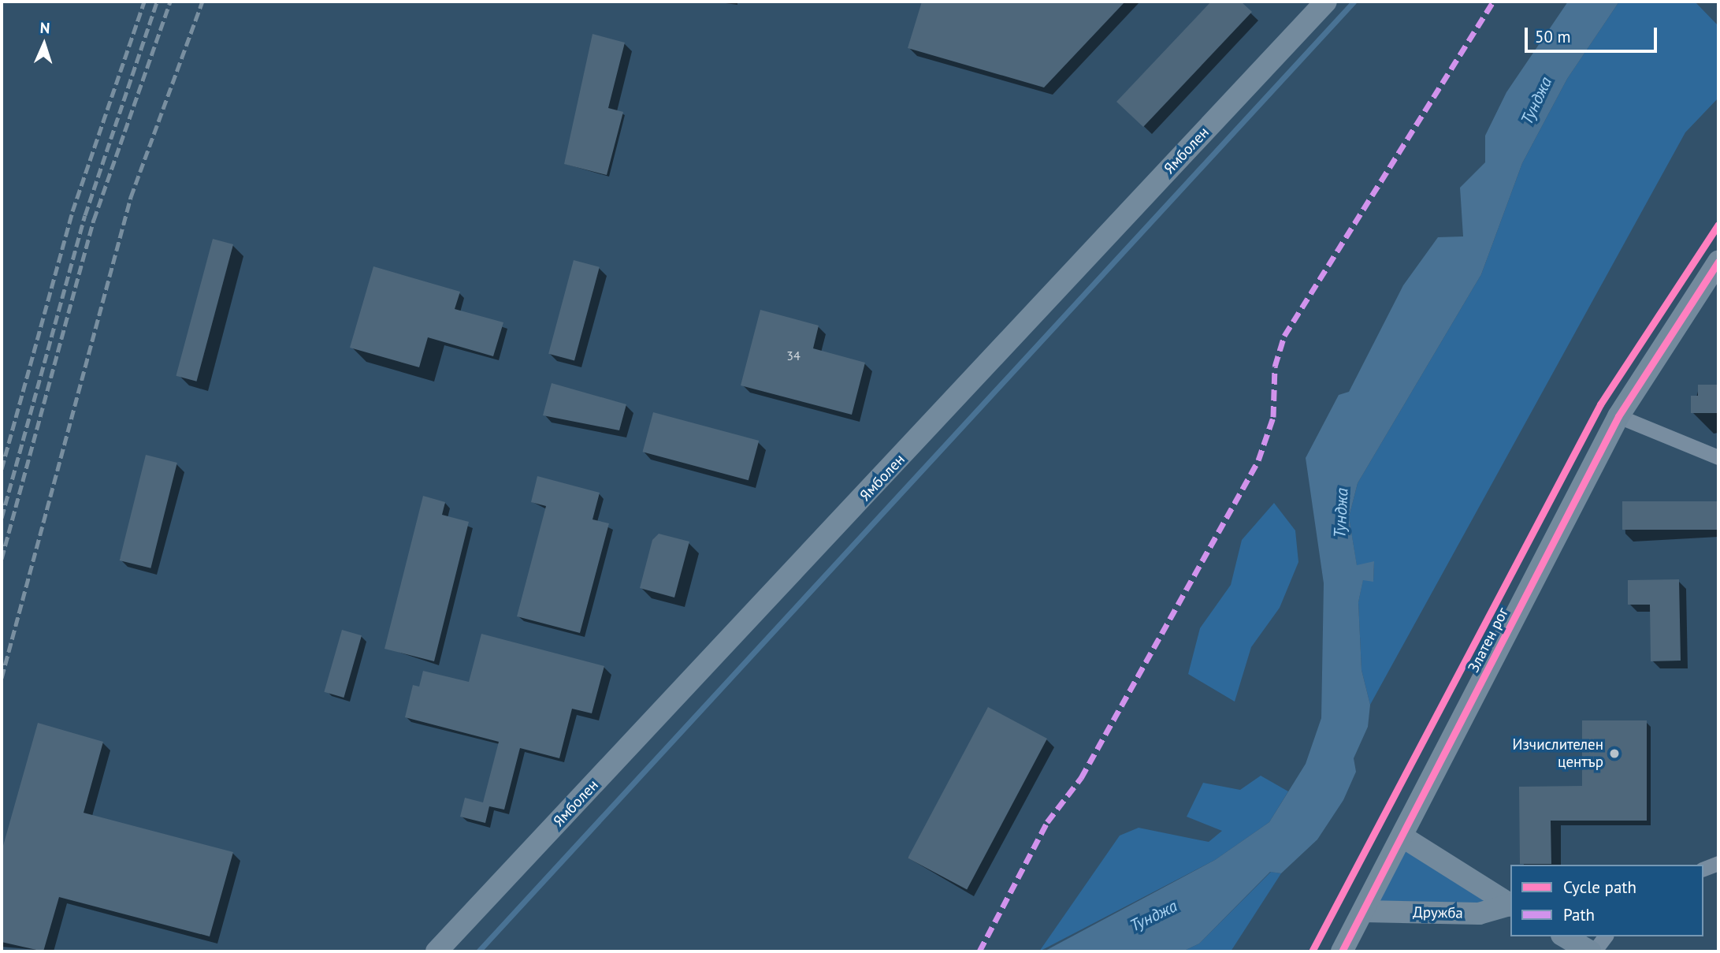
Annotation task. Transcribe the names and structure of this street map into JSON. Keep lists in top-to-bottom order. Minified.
{"streets":{"main road":["Ямболен","Златен рог","Дружба"]},"crossings":[["Златен рог","Дружба"]],"water":["Тунджа"],"places":["Изчислителен център"],"house_numbers":["34"],"legend":["Cycle path","Path"],"scale_bar":"50 m","north":"top"}
